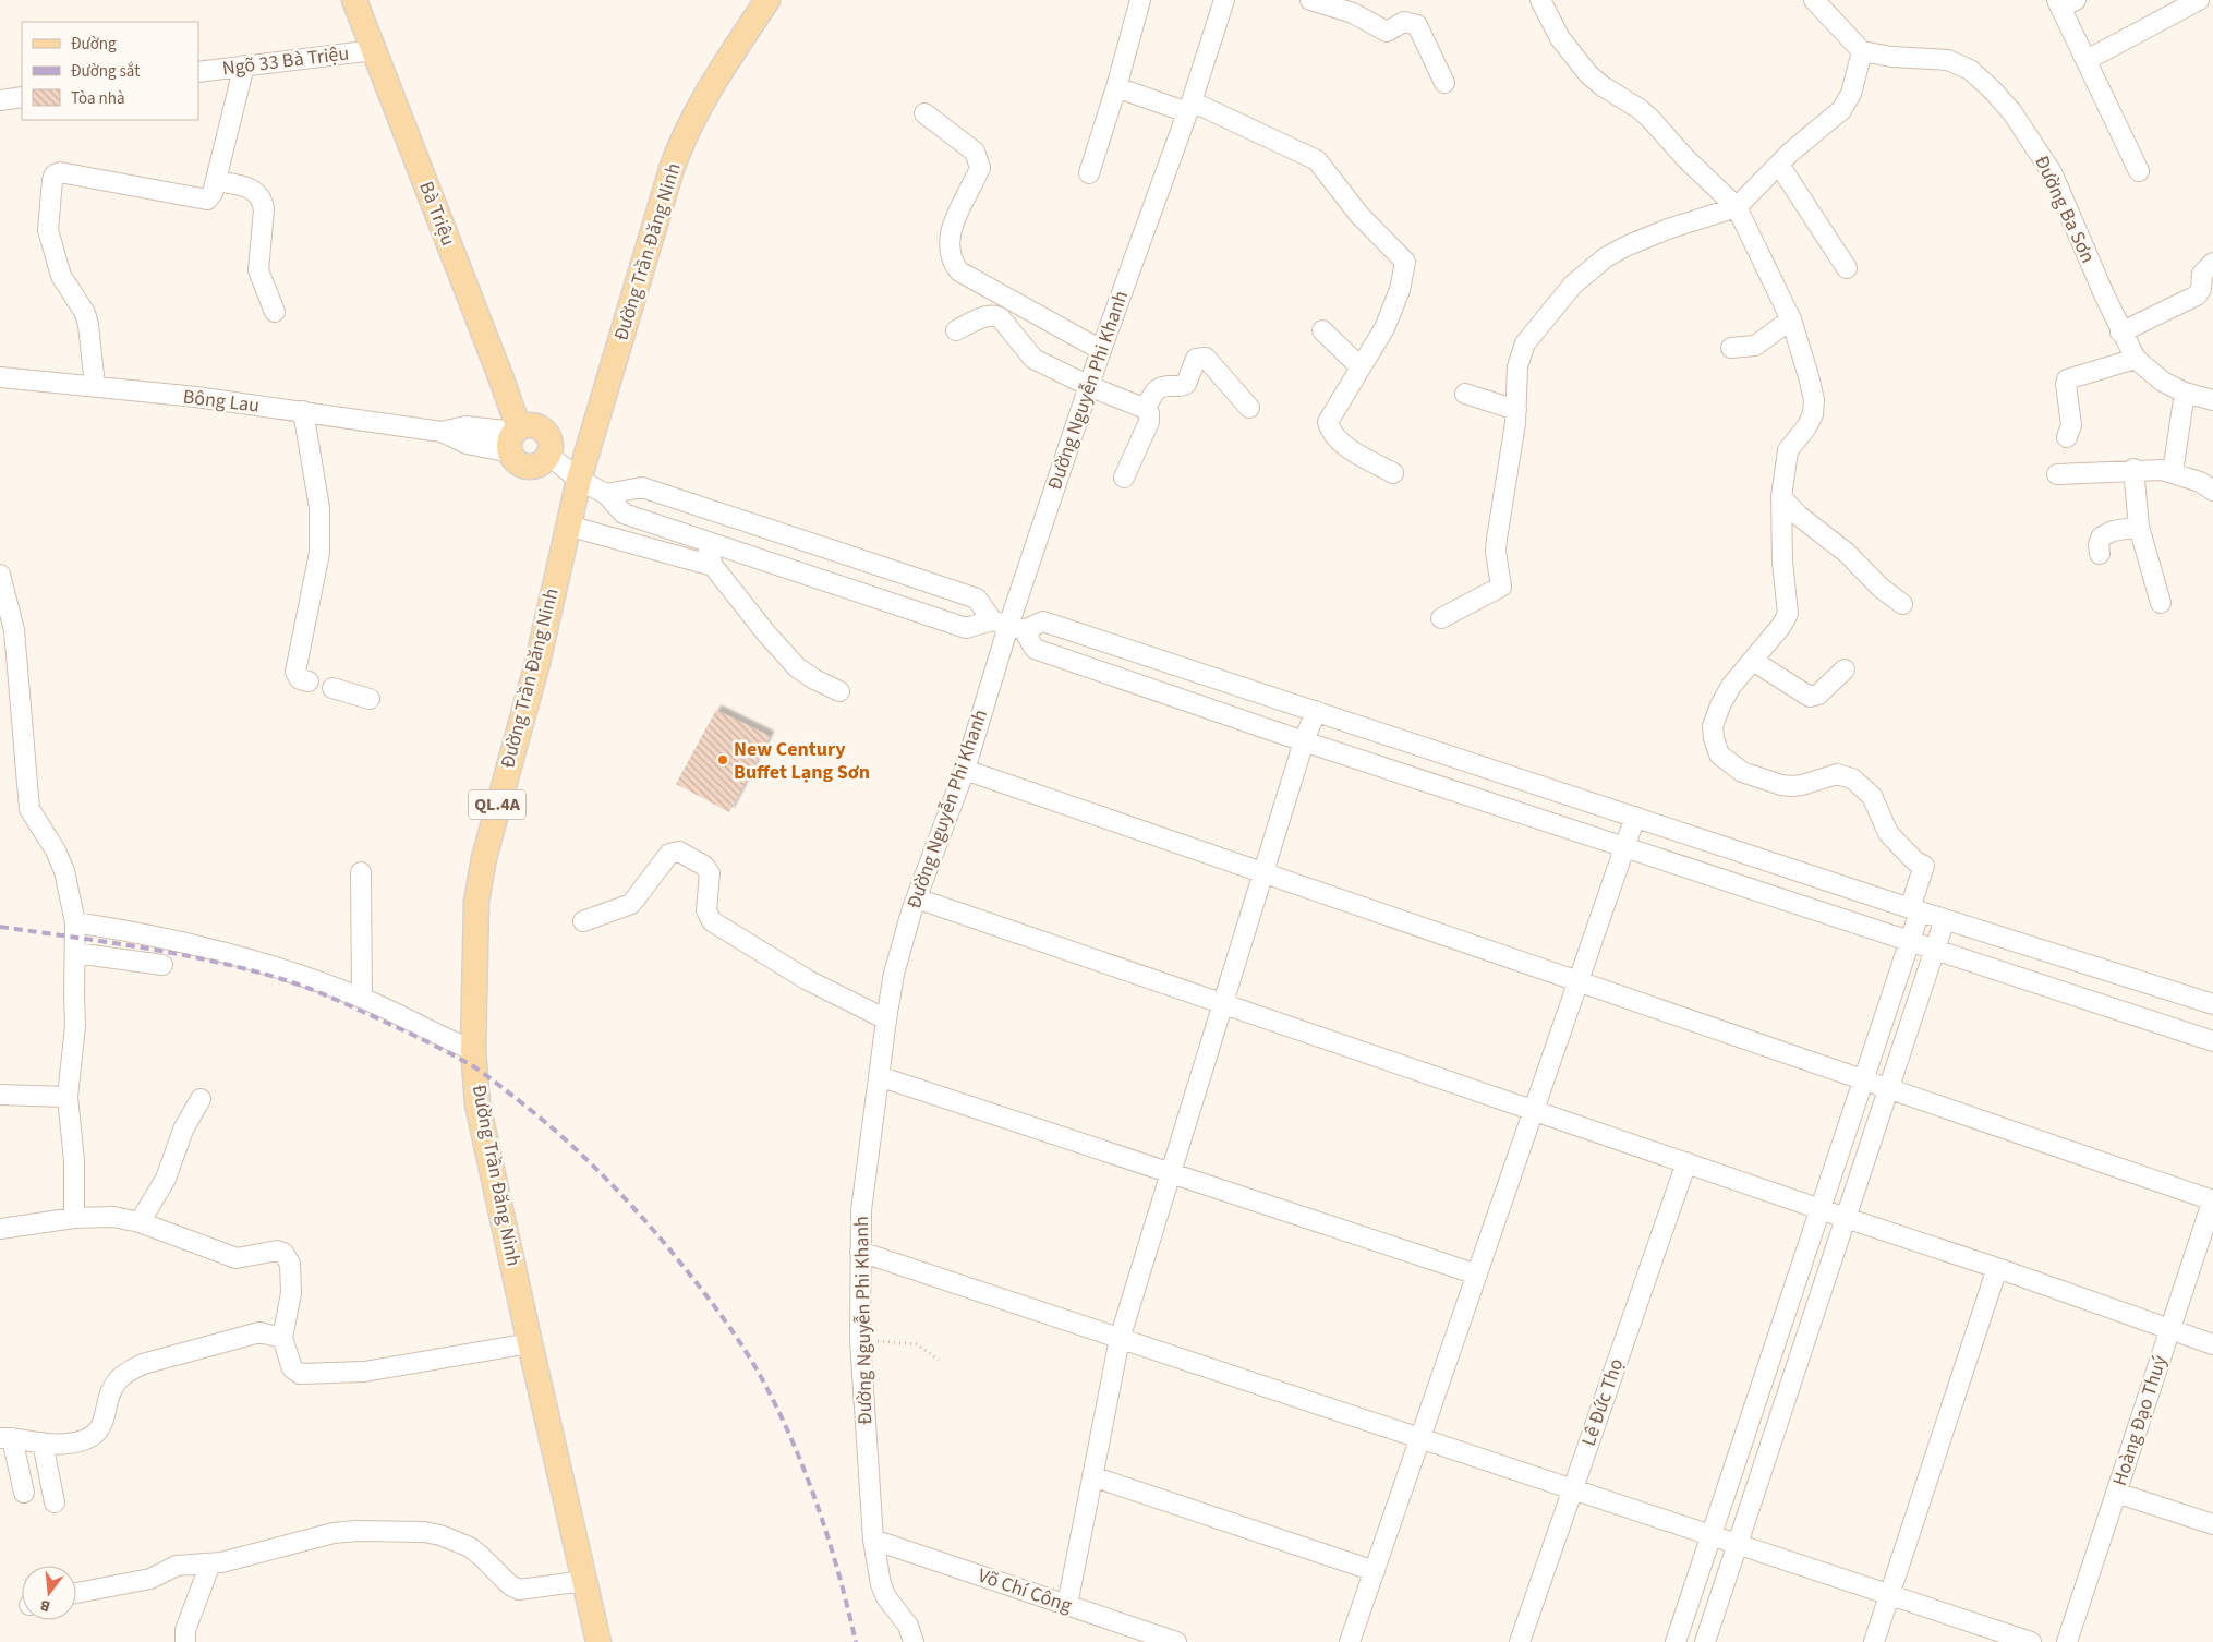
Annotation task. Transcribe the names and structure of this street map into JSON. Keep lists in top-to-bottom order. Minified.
{"streets":{"main road":["Bà Triệu","Đường Trần Đăng Ninh","QL.4A"],"street":["Ngõ 33 Bà Triệu","Đường Ba Sơn","Đường Nguyễn Phi Khanh","Bông Lau","Lê Đức Thọ","Hoàng Đạo Thuý","Võ Chí Công"]},"crossings":[["Ngõ 33 Bà Triệu","Bà Triệu"],["Bà Triệu","Bông Lau"],["Đường Nguyễn Phi Khanh","Võ Chí Công"]],"places":["New Century Buffet Lạng Sơn"],"legend":["Đường","Đường sắt","Tòa nhà"],"north":"bottom"}
